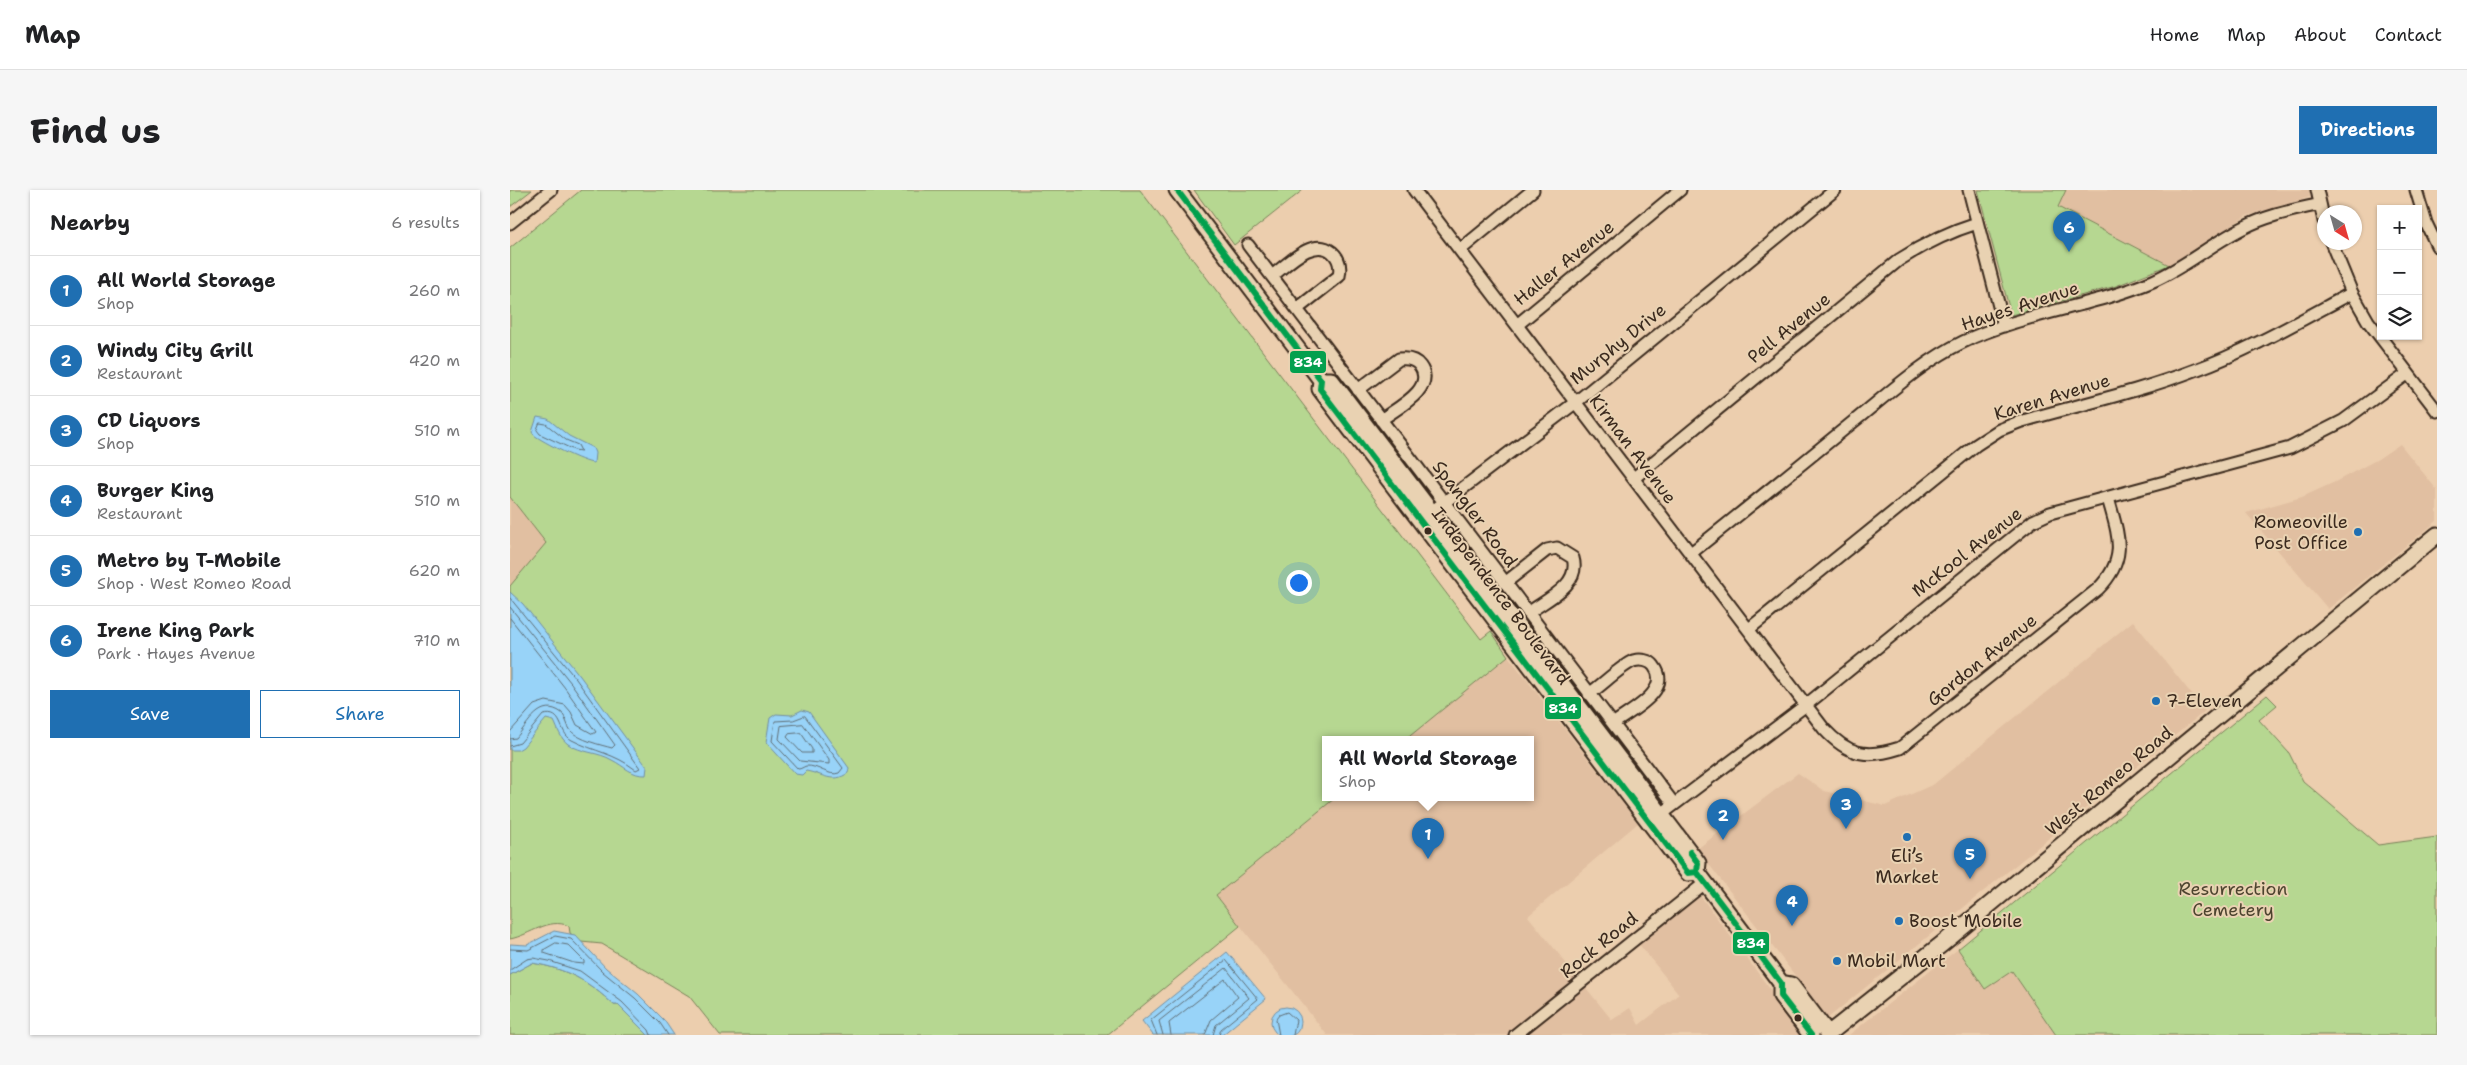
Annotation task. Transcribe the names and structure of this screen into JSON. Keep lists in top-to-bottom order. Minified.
{"streets":{"main road":["Independence Boulevard","West Romeo Road"],"street":["Haller Avenue","Hayes Avenue","Pell Avenue","Murphy Drive","Karen Avenue","Kirman Avenue","Spangler Road","McKool Avenue","Gordon Avenue","Rock Road"]},"crossings":[["Haller Avenue","Kirman Avenue"],["Hayes Avenue","Kirman Avenue"],["Pell Avenue","Kirman Avenue"],["Murphy Drive","Kirman Avenue"],["Murphy Drive","Spangler Road"],["Murphy Drive","Independence Boulevard"],["Karen Avenue","Kirman Avenue"],["Kirman Avenue","McKool Avenue"],["Kirman Avenue","Gordon Avenue"],["Spangler Road","McKool Avenue"],["McKool Avenue","Independence Boulevard"],["McKool Avenue","Gordon Avenue"],["Independence Boulevard","West Romeo Road"],["Independence Boulevard","Rock Road"]],"parks":["Resurrection Cemetery"],"places":["Romeoville Post Office","7-Eleven","Eli’s Market","Boost Mobile","Mobil Mart"],"lines":["transit line 834"],"north":"bottom right","page":{"header":"Map","nav":["Home","Map","About","Contact"],"buttons":["Directions",["Save","Share"]],"title":"Find us","heading":["Nearby","6 results"],"map_buttons":["+","−"],"pins":["6","3","2","1","5","4"],"list":[{"mark":"1","name":"All World Storage","note":"Shop","value":"260 m"},{"mark":"2","name":"Windy City Grill","note":"Restaurant","value":"420 m"},{"mark":"3","name":"CD Liquors","note":"Shop","value":"510 m"},{"mark":"4","name":"Burger King","note":"Restaurant","value":"510 m"},{"mark":"5","name":"Metro by T-Mobile","note":"Shop · West Romeo Road","value":"620 m"},{"mark":"6","name":"Irene King Park","note":"Park · Hayes Avenue","value":"710 m"}],"popup":["All World Storage","Shop"]}}
